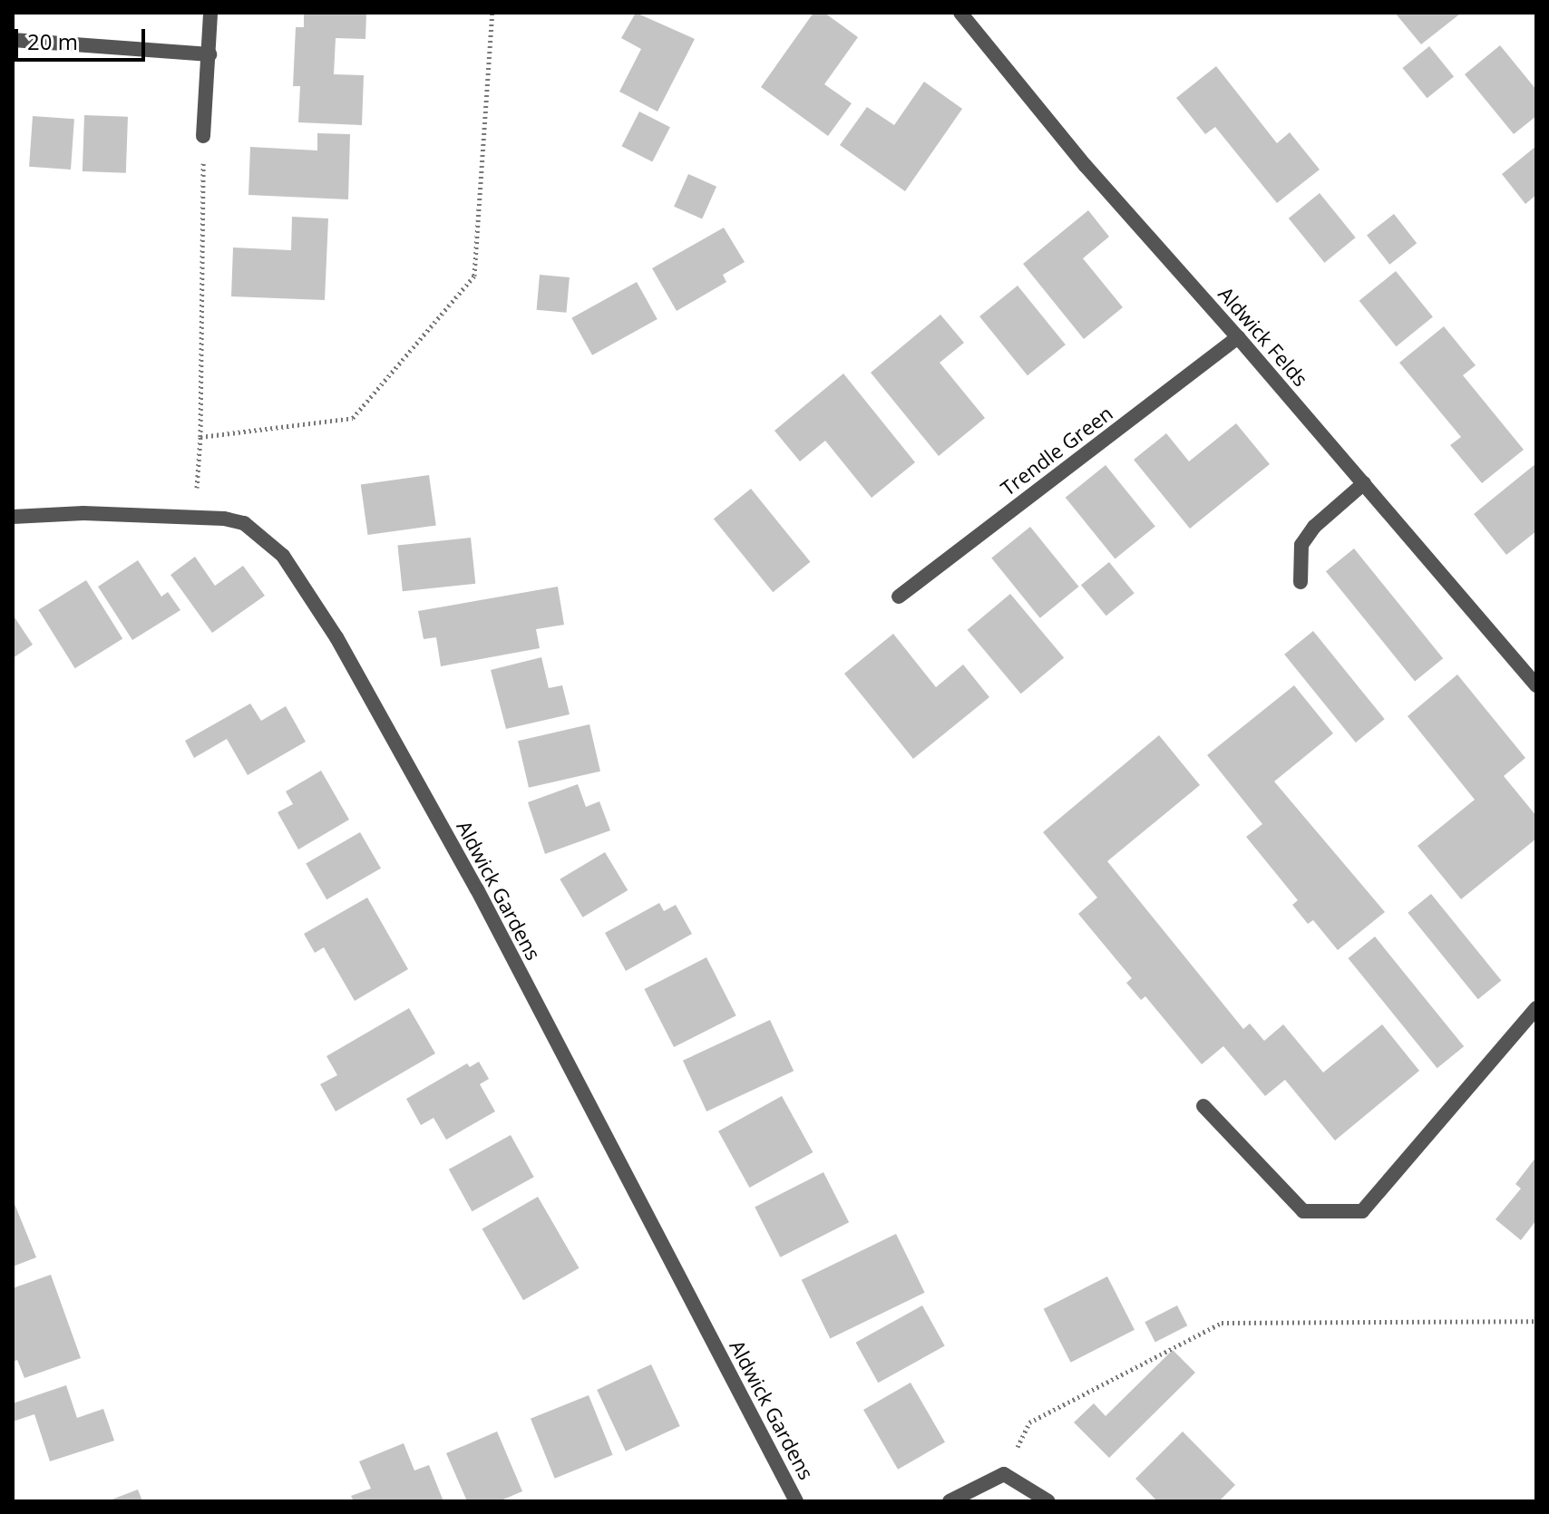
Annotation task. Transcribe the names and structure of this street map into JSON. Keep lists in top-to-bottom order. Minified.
{"streets":{"street":["Aldwick Felds","Trendle Green","Aldwick Gardens"]},"crossings":[["Aldwick Felds","Trendle Green"]],"scale_bar":"20 m"}
